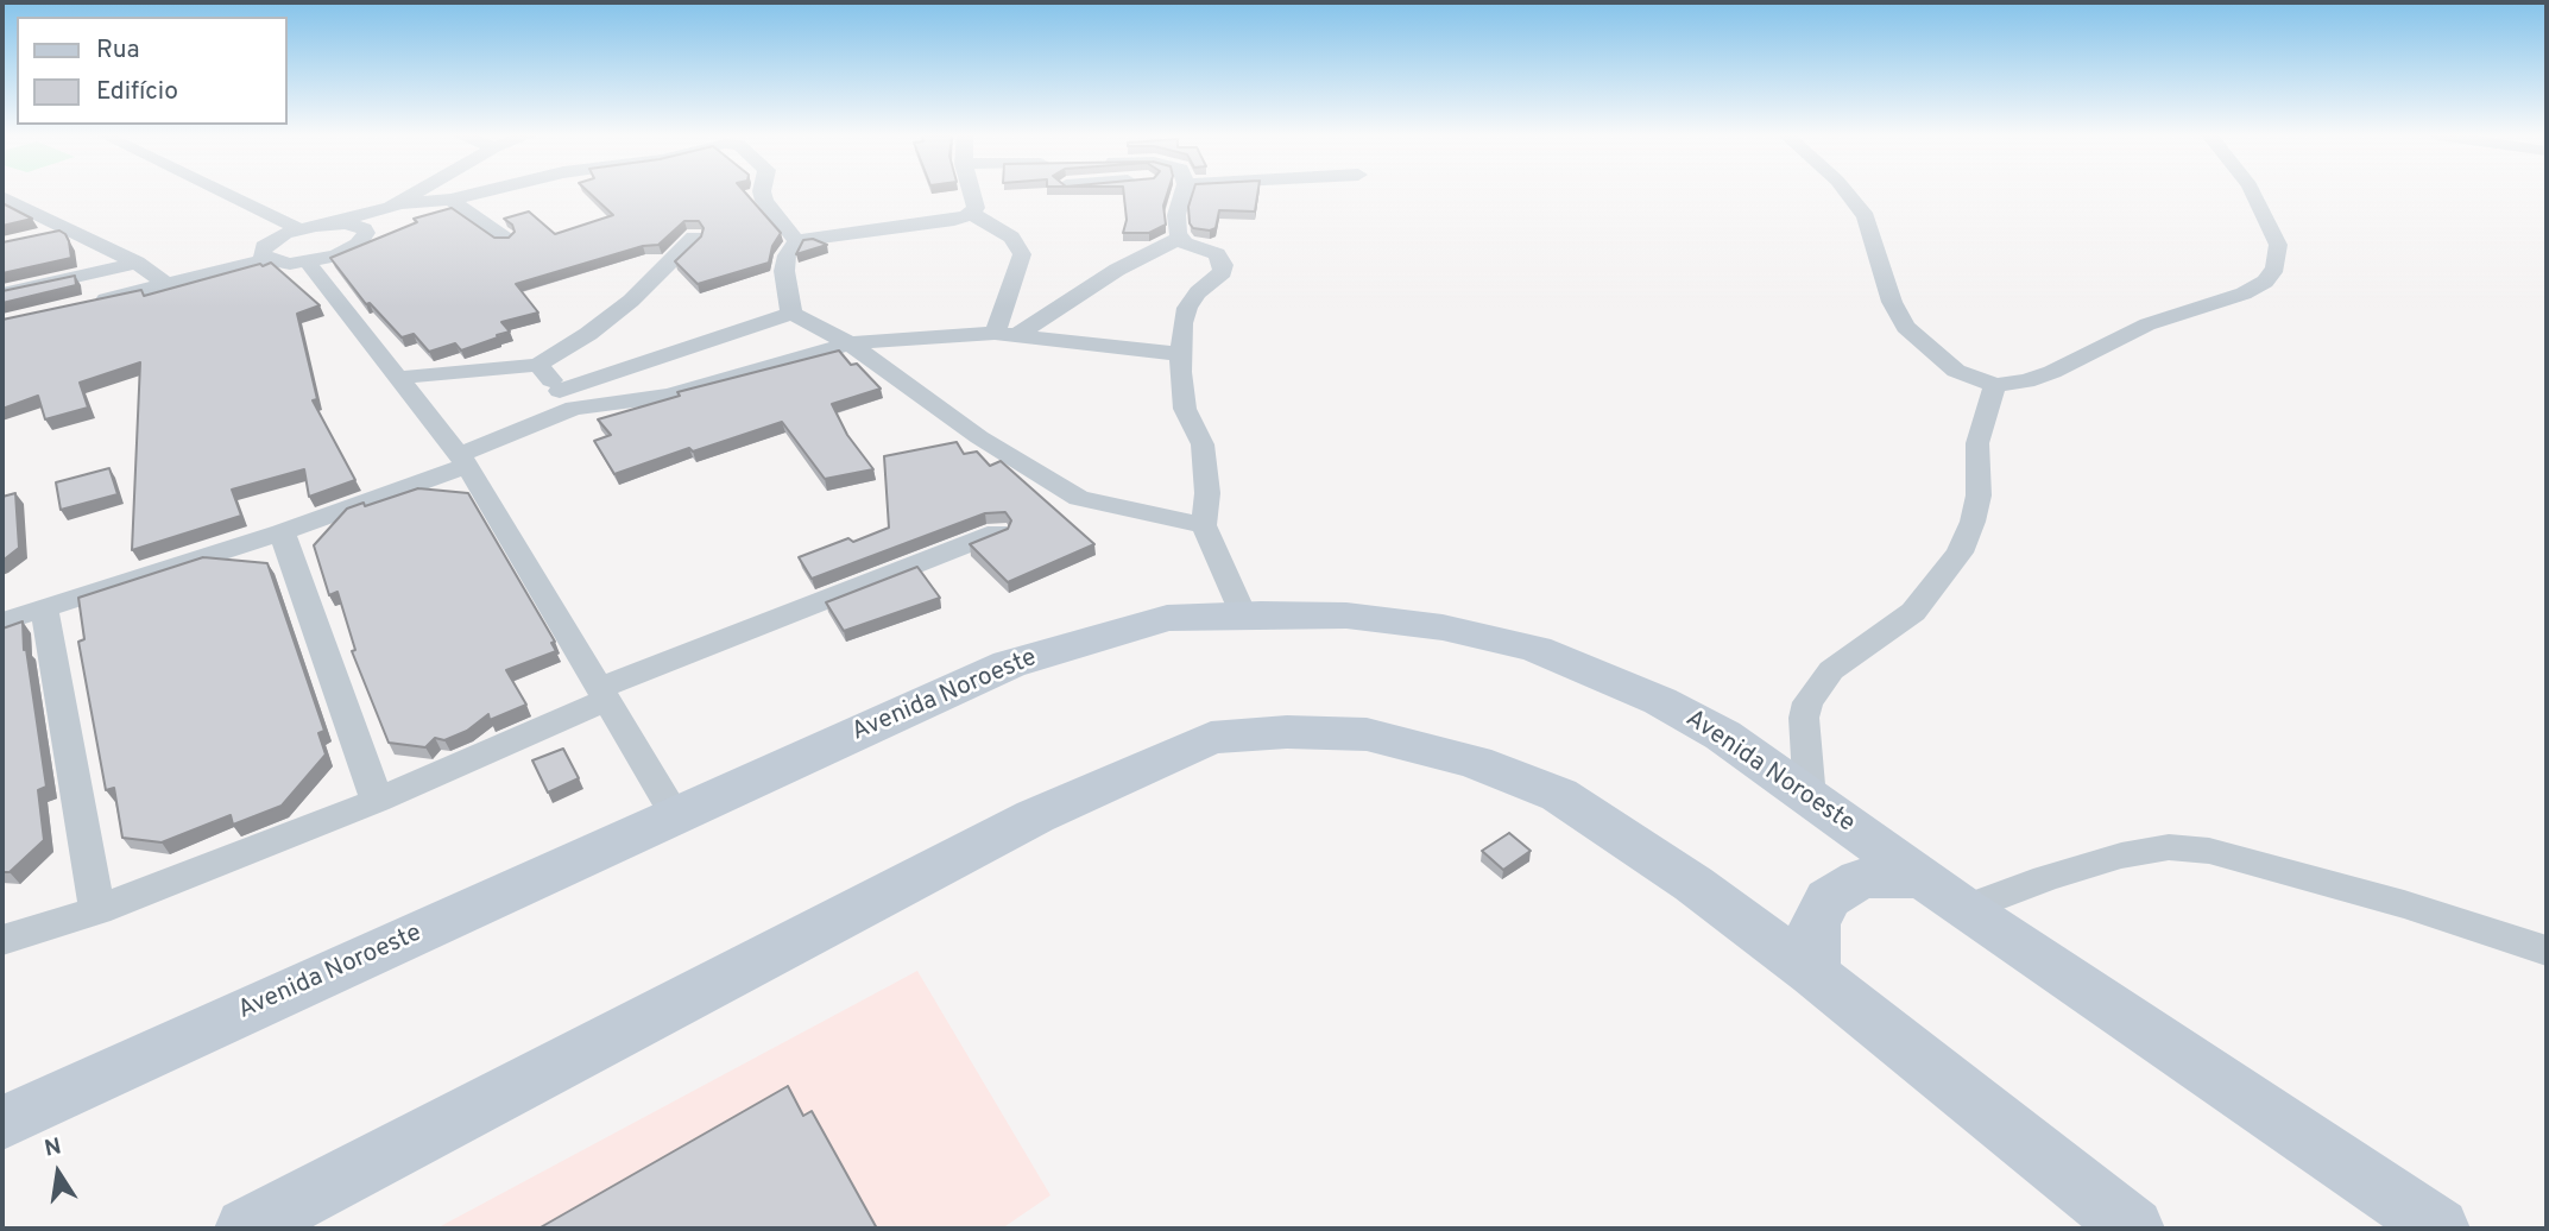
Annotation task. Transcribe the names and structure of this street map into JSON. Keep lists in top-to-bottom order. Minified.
{"streets":{"street":["Avenida Noroeste"]},"legend":["Rua","Edifício"],"north":"top"}
